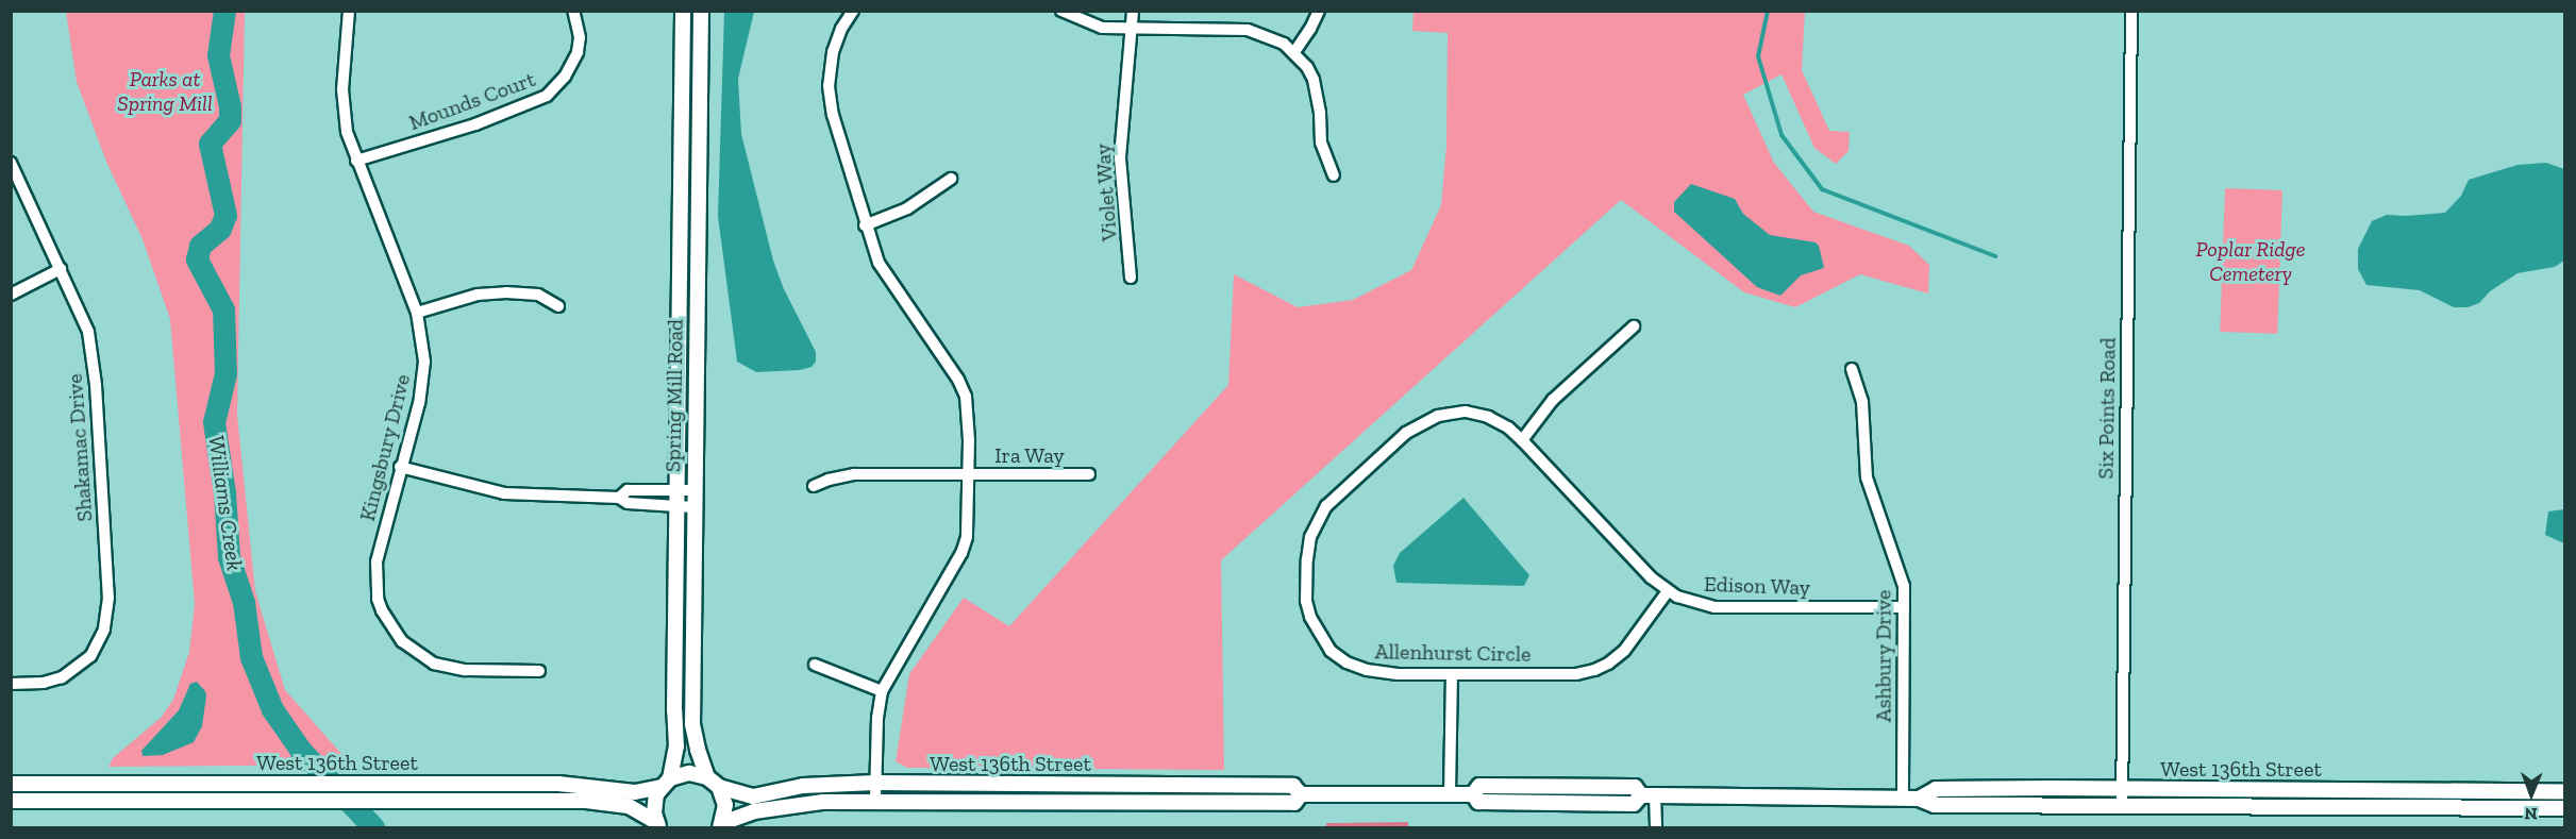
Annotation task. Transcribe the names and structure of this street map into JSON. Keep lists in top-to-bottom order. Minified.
{"streets":{"street":["Mounds Court","Violet Way","Spring Mill Road","Six Points Road","Shakamac Drive","Kingsbury Drive","Ira Way","Edison Way","Allenhurst Circle","Ashbury Drive","West 136th Street"]},"crossings":[["Mounds Court","Kingsbury Drive"],["Spring Mill Road","West 136th Street"],["Six Points Road","West 136th Street"],["Edison Way","Allenhurst Circle"],["Edison Way","Ashbury Drive"],["Ashbury Drive","West 136th Street"]],"water":["Williams Creek"],"parks":["Parks at Spring Mill","Poplar Ridge Cemetery"],"north":"bottom"}
